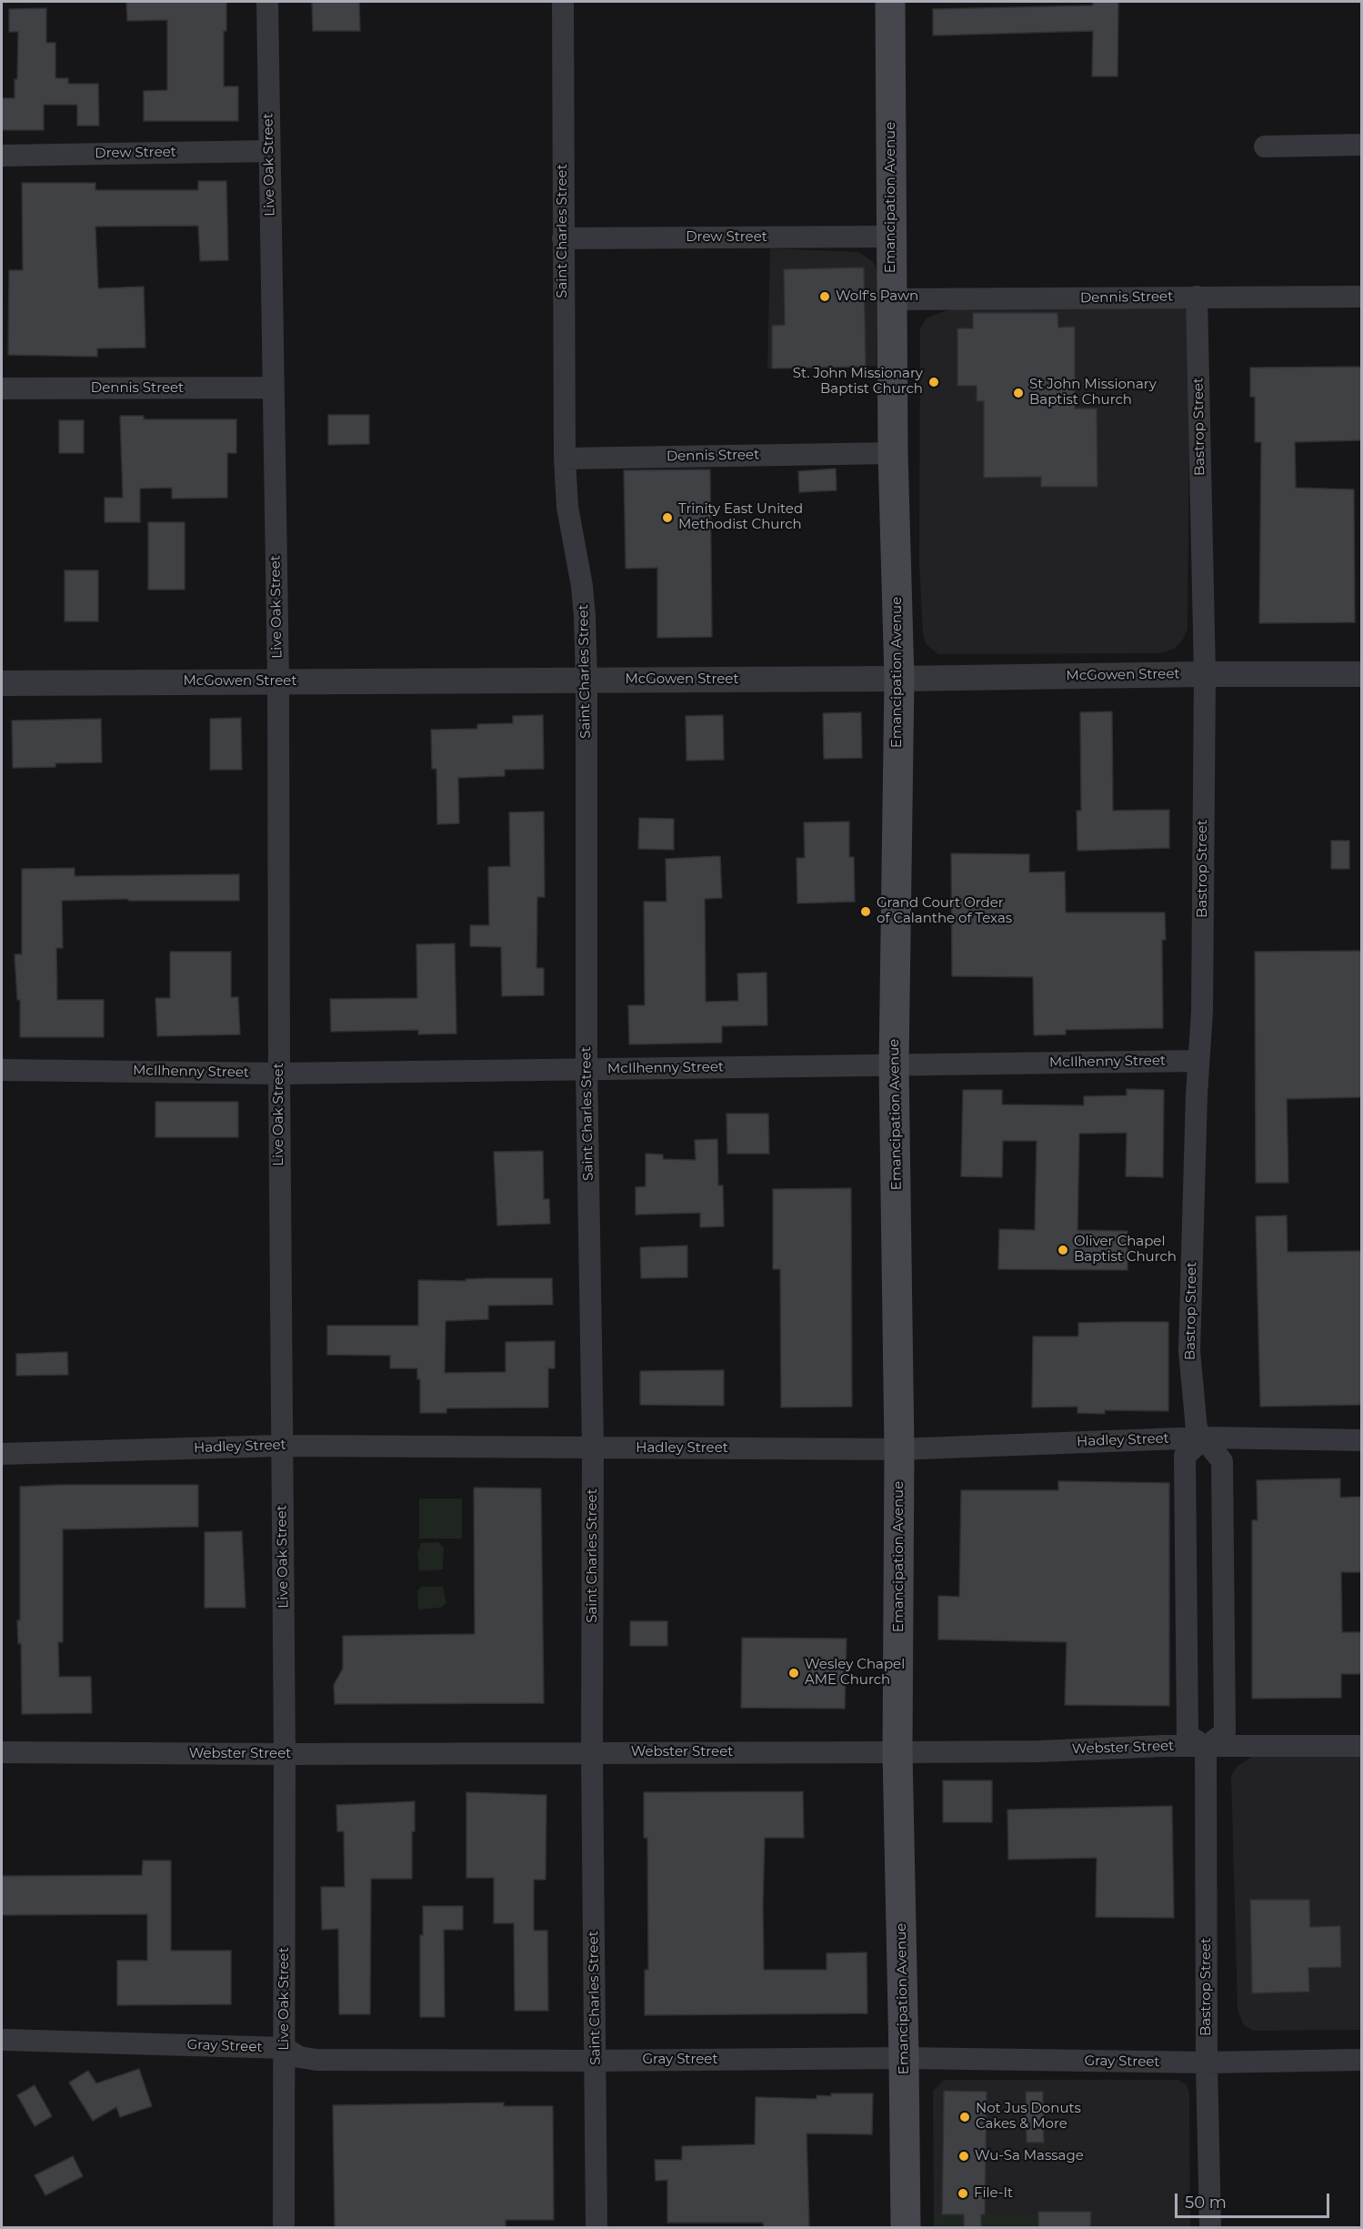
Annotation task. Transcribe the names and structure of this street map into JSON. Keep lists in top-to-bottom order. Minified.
{"streets":{"main road":["Emancipation Avenue"],"street":["Drew Street","Live Oak Street","Saint Charles Street","Dennis Street","Bastrop Street","McGowen Street","McIlhenny Street","Hadley Street","Webster Street","Gray Street"]},"crossings":[["Drew Street","Live Oak Street"],["Drew Street","Emancipation Avenue"],["Drew Street","Saint Charles Street"],["Live Oak Street","Dennis Street"],["Live Oak Street","McGowen Street"],["Live Oak Street","McIlhenny Street"],["Live Oak Street","Hadley Street"],["Live Oak Street","Webster Street"],["Live Oak Street","Gray Street"],["Emancipation Avenue","Dennis Street"],["Emancipation Avenue","McGowen Street"],["Emancipation Avenue","McIlhenny Street"],["Emancipation Avenue","Hadley Street"],["Emancipation Avenue","Webster Street"],["Emancipation Avenue","Gray Street"],["Saint Charles Street","Dennis Street"],["Saint Charles Street","McGowen Street"],["Saint Charles Street","McIlhenny Street"],["Saint Charles Street","Hadley Street"],["Saint Charles Street","Webster Street"],["Saint Charles Street","Gray Street"],["Dennis Street","Bastrop Street"],["Bastrop Street","McGowen Street"],["Bastrop Street","McIlhenny Street"],["Bastrop Street","Hadley Street"],["Bastrop Street","Webster Street"],["Bastrop Street","Gray Street"]],"places":["Wolf's Pawn","St. John Missionary Baptist Church","St John Missionary Baptist Church","Trinity East United Methodist Church","Grand Court Order of Calanthe of Texas","Oliver Chapel Baptist Church","Wesley Chapel AME Church","Not Jus Donuts Cakes & More","Wu-Sa Massage","File-It"],"scale_bar":"50 m"}
